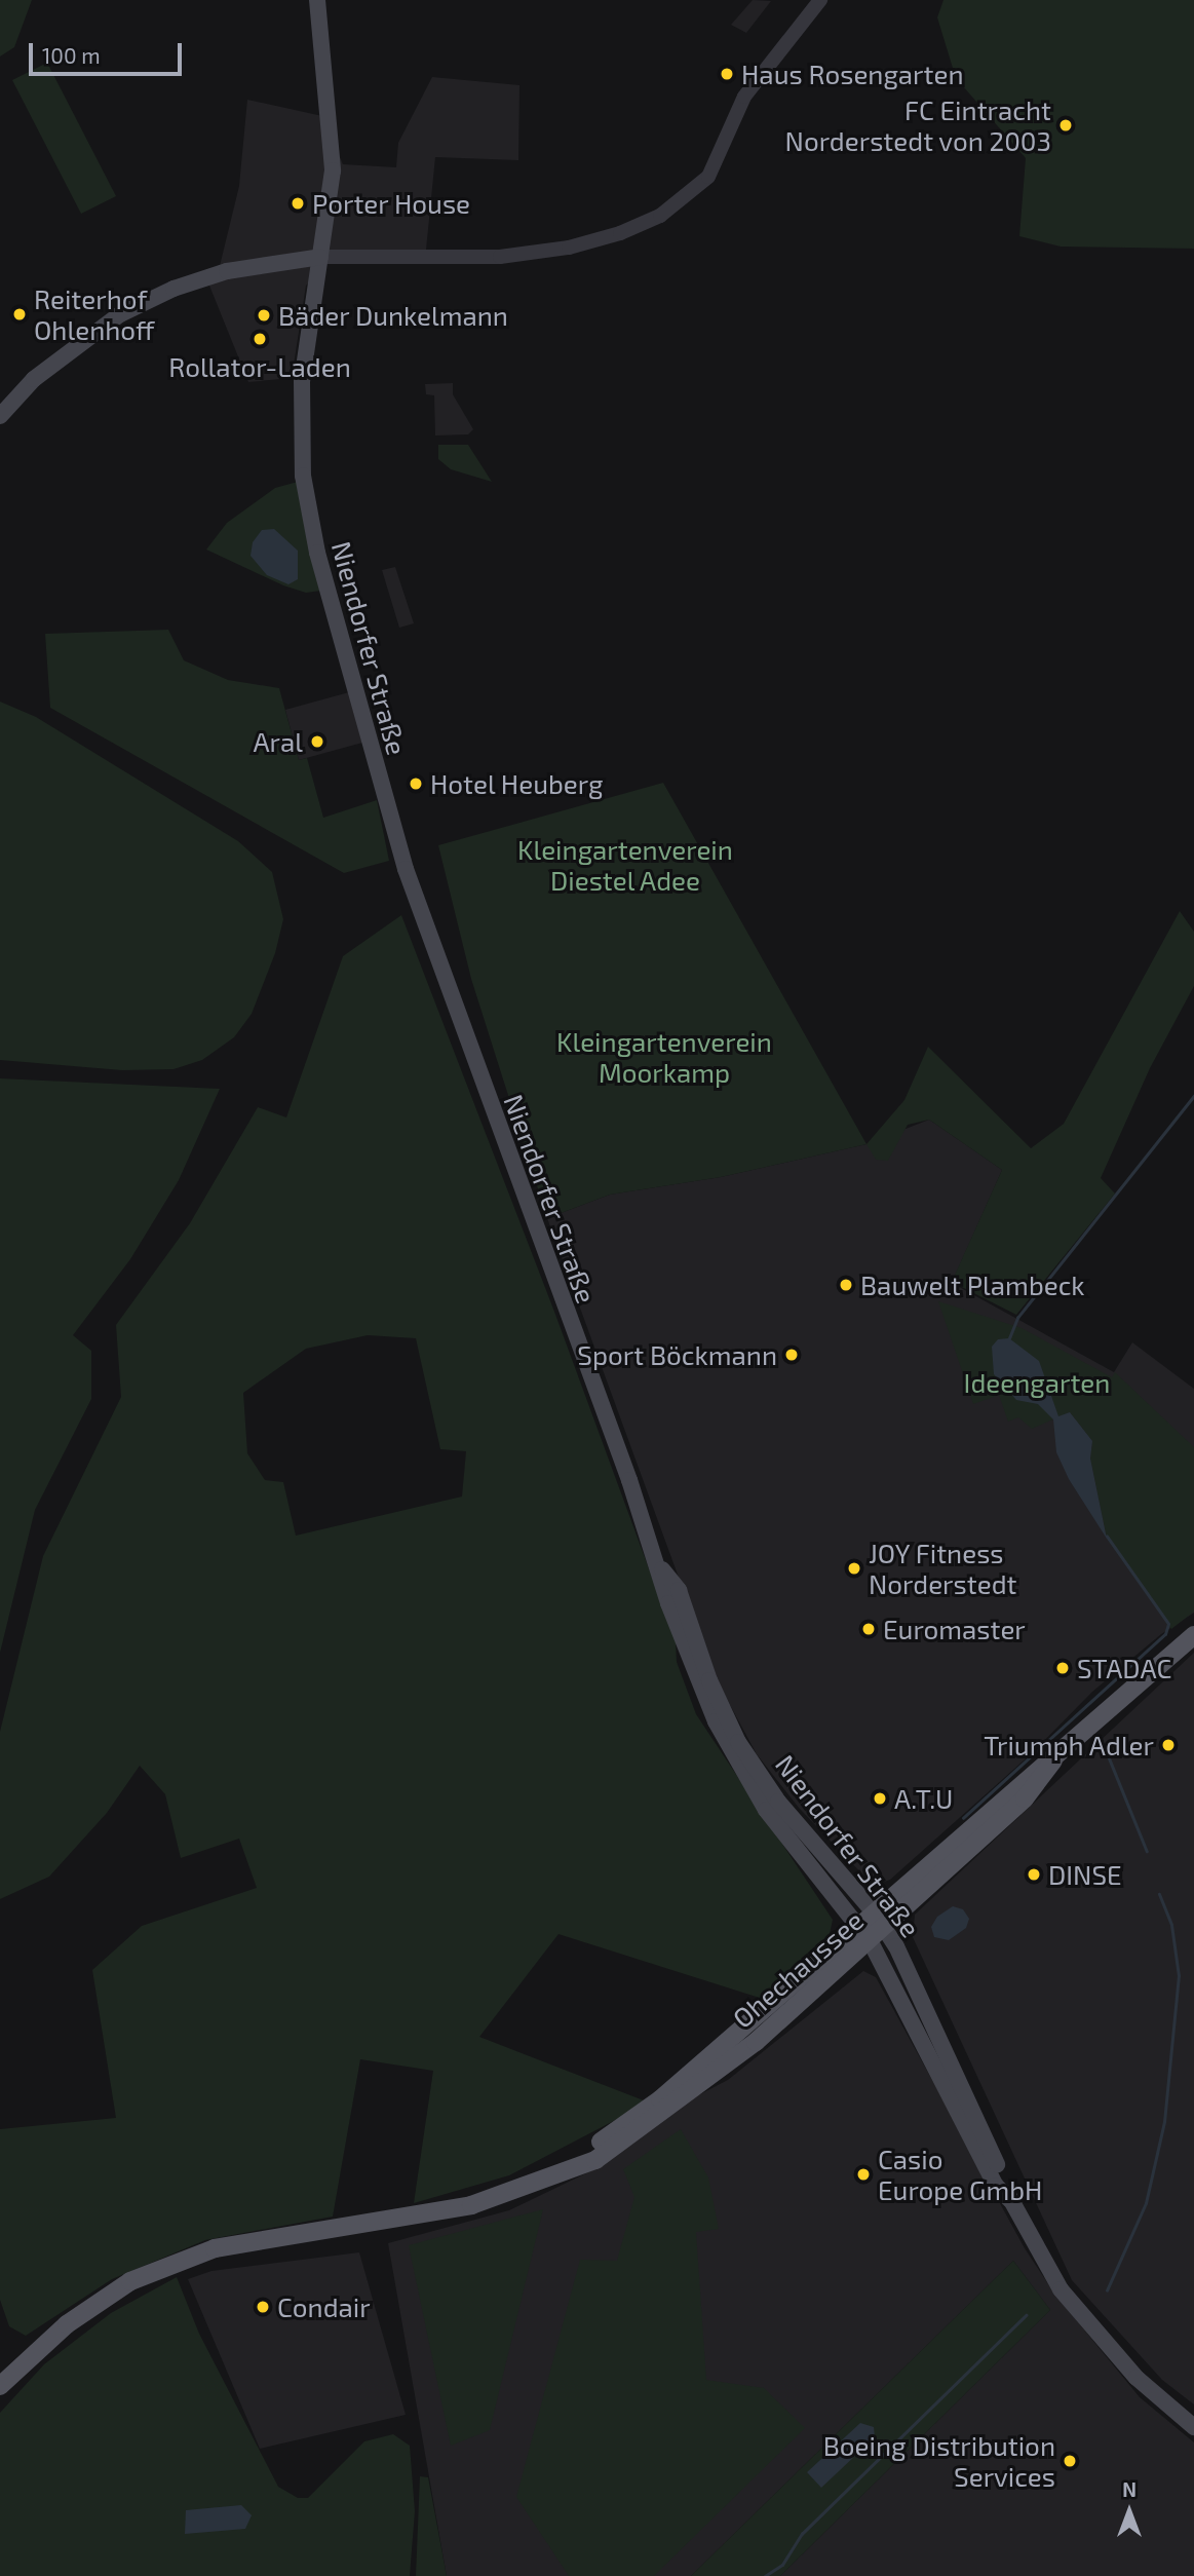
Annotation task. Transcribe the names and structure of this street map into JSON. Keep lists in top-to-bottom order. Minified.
{"streets":{"main road":["Niendorfer Straße","Ohechaussee"]},"crossings":[["Niendorfer Straße","Ohechaussee"]],"parks":["Kleingartenverein Diestel Adee","Kleingartenverein Moorkamp","Ideengarten"],"places":["Haus Rosengarten","FC Eintracht Norderstedt von 2003","Porter House","Reiterhof Ohlenhoff","Bäder Dunkelmann","Rollator-Laden","Aral","Hotel Heuberg","Bauwelt Plambeck","Sport Böckmann","JOY Fitness Norderstedt","Euromaster","STADAC","Triumph Adler","A.T.U","DINSE","Casio Europe GmbH","Condair","Boeing Distribution Services"],"scale_bar":"100 m","north":"top"}
